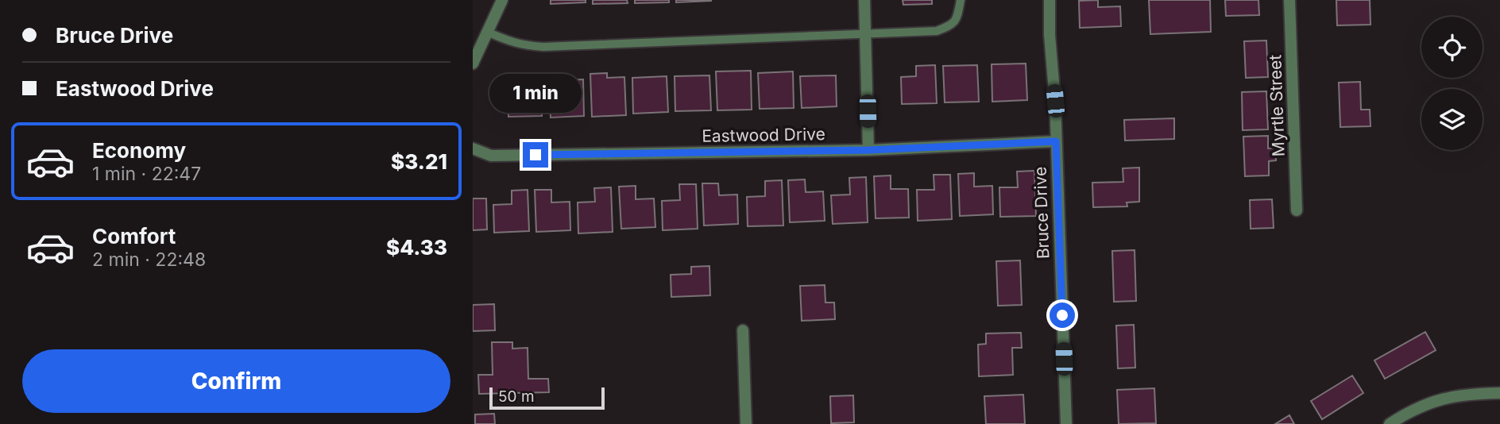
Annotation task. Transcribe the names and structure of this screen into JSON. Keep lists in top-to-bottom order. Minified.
{"streets":{"street":["Myrtle Street","Eastwood Drive","Bruce Drive"]},"crossings":[["Eastwood Drive","Bruce Drive"]],"scale_bar":"50 m","page":{"banner":["Bruce Drive","Eastwood Drive"],"bubble":"1 min","list":[{"name":"Economy","note":"1 min · 22:47","value":"$3.21"},{"name":"Comfort","note":"2 min · 22:48","value":"$4.33"}],"buttons":"Confirm","scale":"50 m"}}
